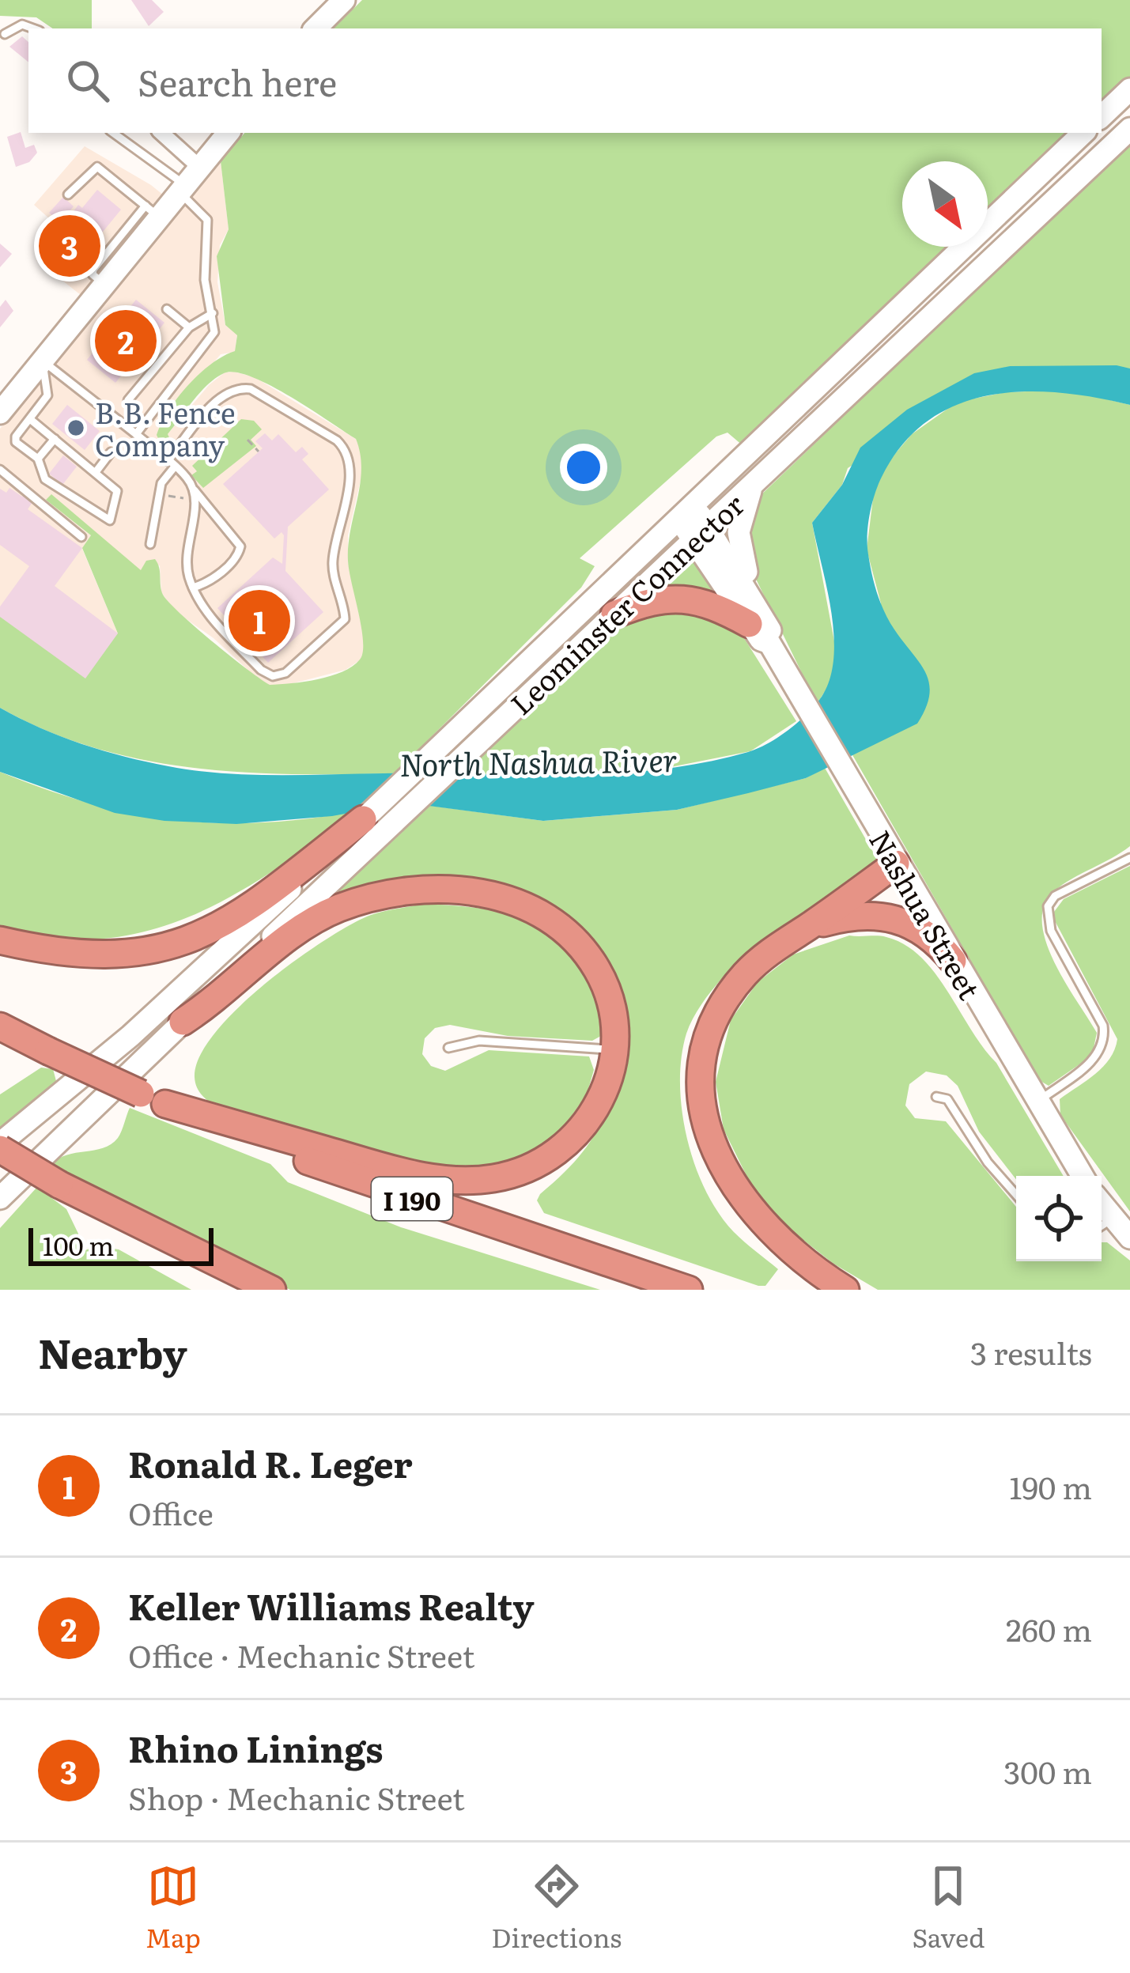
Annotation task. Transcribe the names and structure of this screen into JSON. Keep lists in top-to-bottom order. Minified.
{"streets":{"highway":["I 190"],"main road":["Leominster Connector","Nashua Street"]},"crossings":[["Leominster Connector","Nashua Street"]],"water":["North Nashua River"],"places":["B.B. Fence Company"],"scale_bar":"100 m","north":"bottom right","page":{"search":"Search here","pins":["3","2","1"],"scale":"100 m","heading":["Nearby","3 results"],"list":[{"mark":"1","name":"Ronald R. Leger","note":"Office","value":"190 m"},{"mark":"2","name":"Keller Williams Realty","note":"Office · Mechanic Street","value":"260 m"},{"mark":"3","name":"Rhino Linings","note":"Shop · Mechanic Street","value":"300 m"}],"nav":["Map","Directions","Saved"]}}
